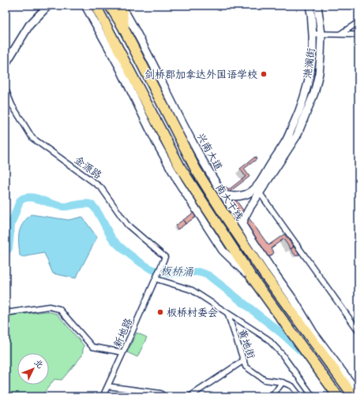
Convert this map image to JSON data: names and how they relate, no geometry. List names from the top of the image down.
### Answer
{
  "streets": {
    "highway": ["南大干线"],
    "main road": ["滟澜街", "兴南大道"],
    "street": ["金源路", "新地路", "黄地街"]
  },
  "crossings": [
    ["兴南大道", "南大干线"],
    ["金源路", "新地路"]
  ],
  "water": ["板桥涌"],
  "places": ["剑桥郡加拿达外国语学校", "板桥村委会"],
  "north": "top right"
}
